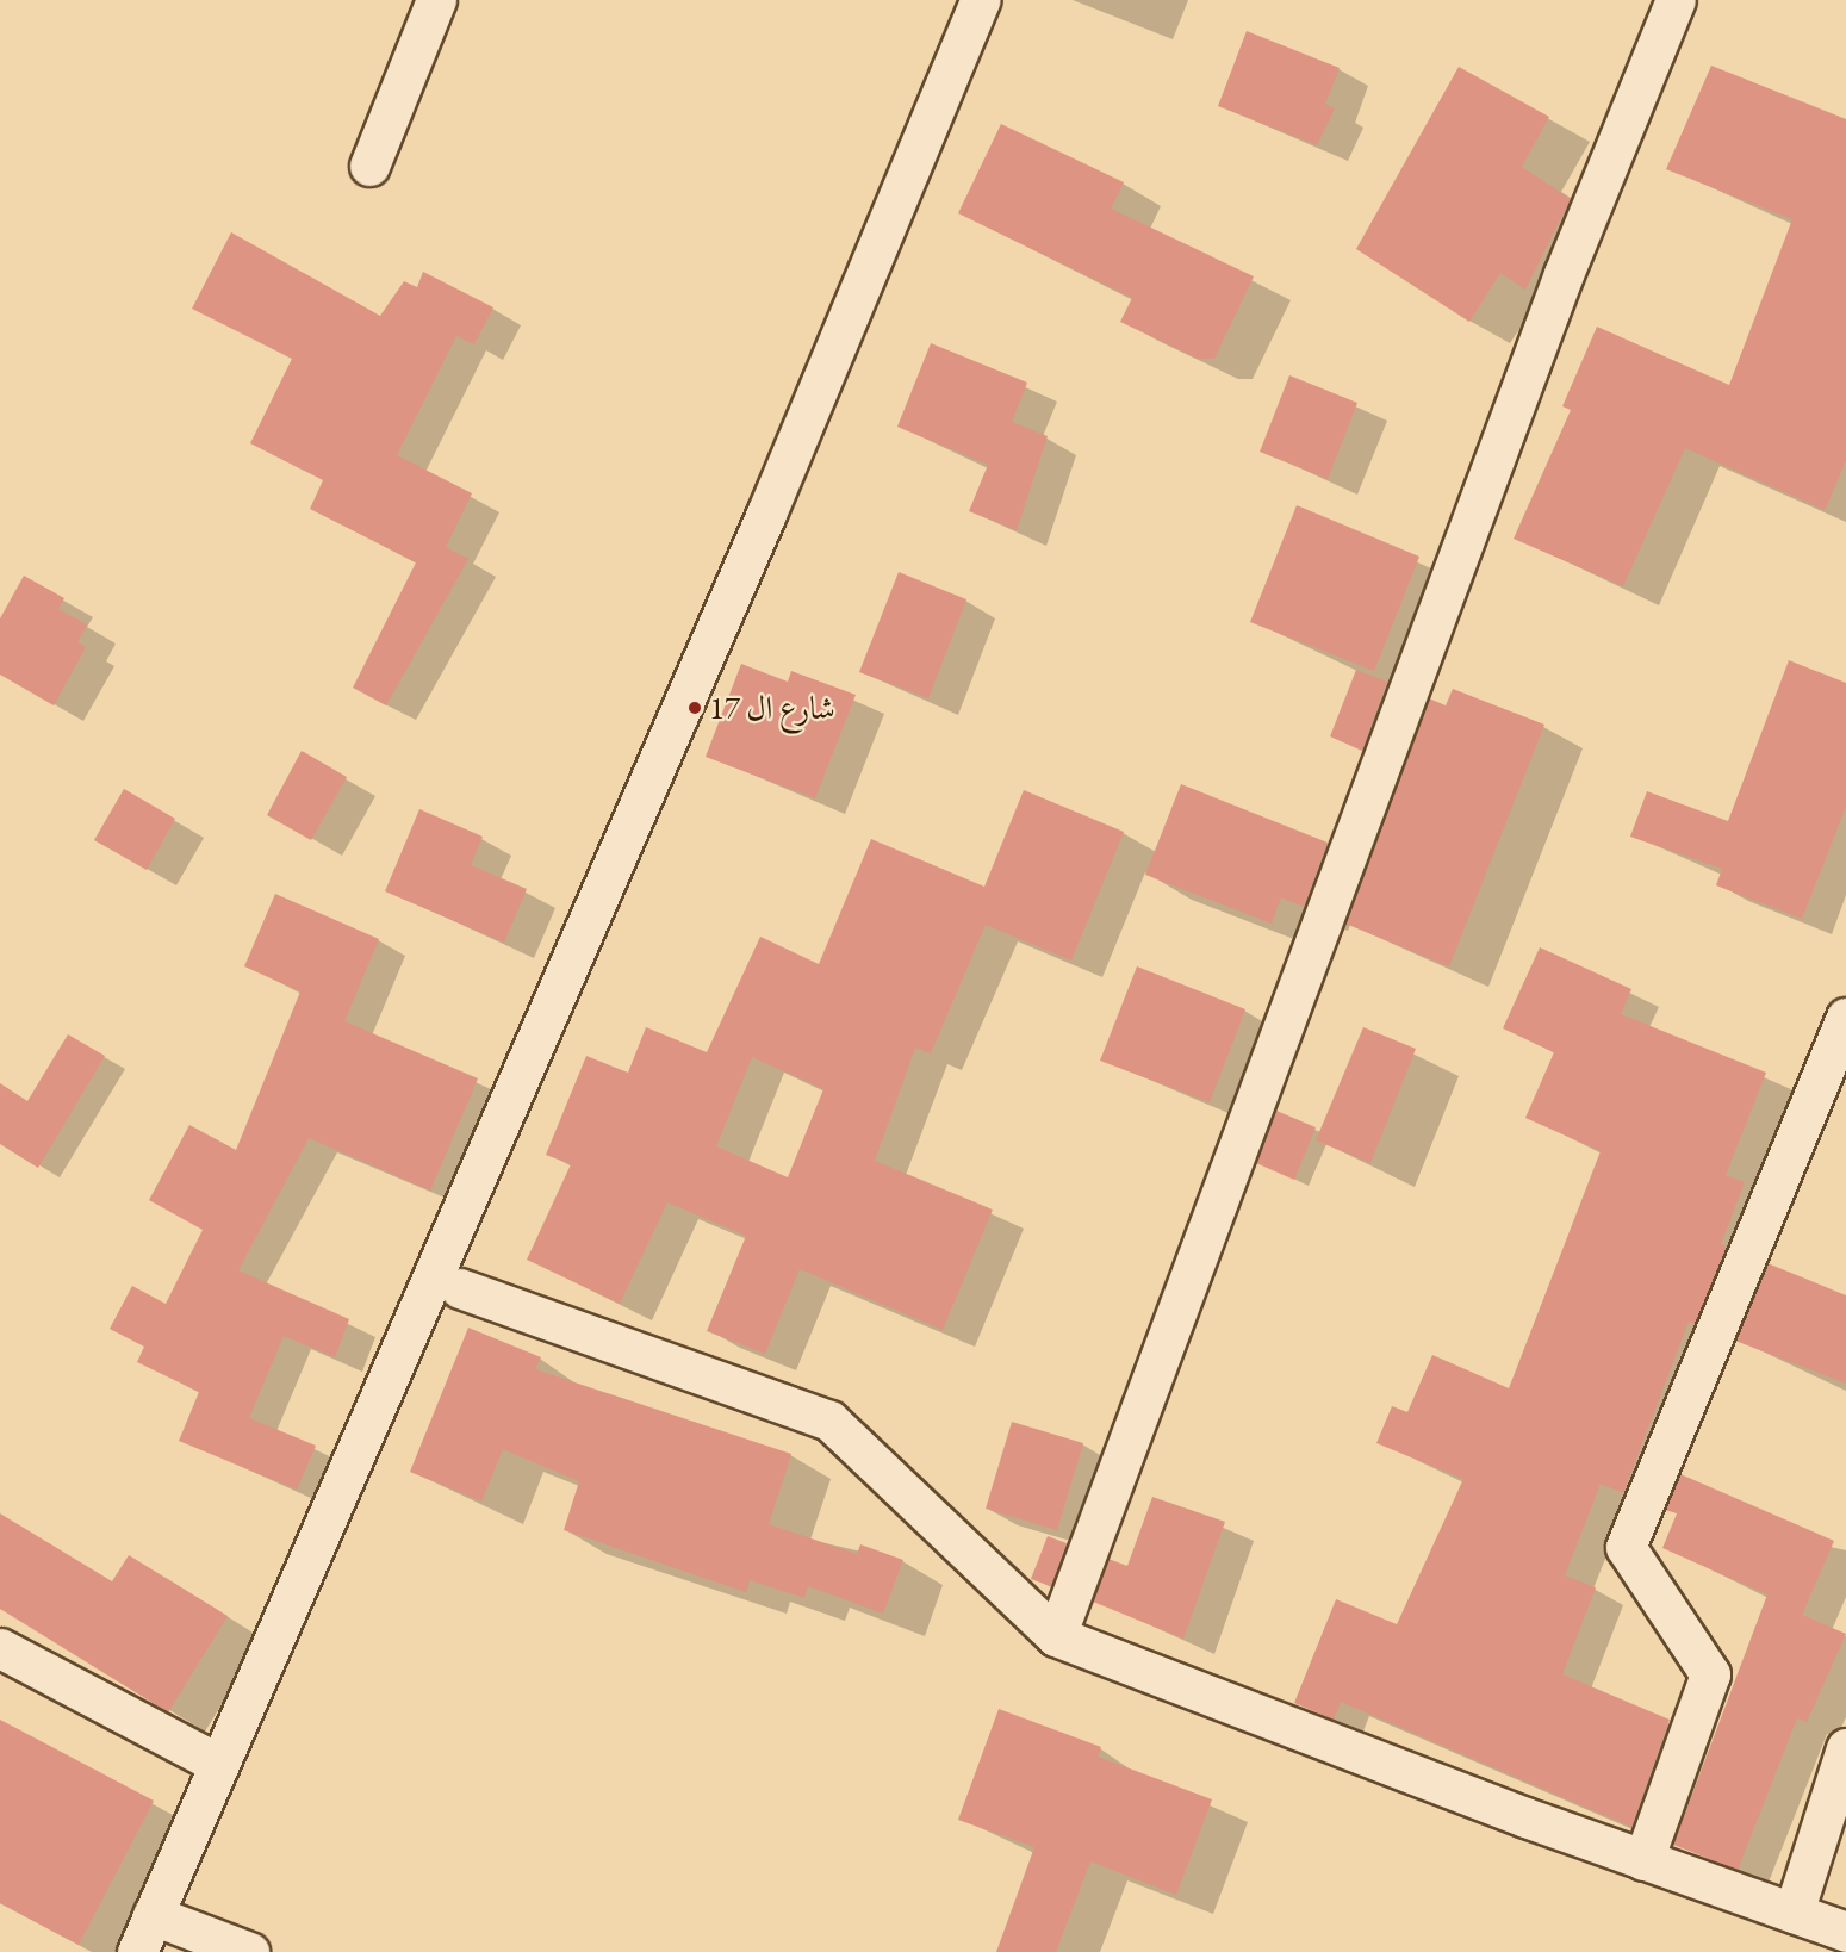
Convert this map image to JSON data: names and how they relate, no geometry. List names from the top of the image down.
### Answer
{
  "places": ["شارع ال 17"]
}
